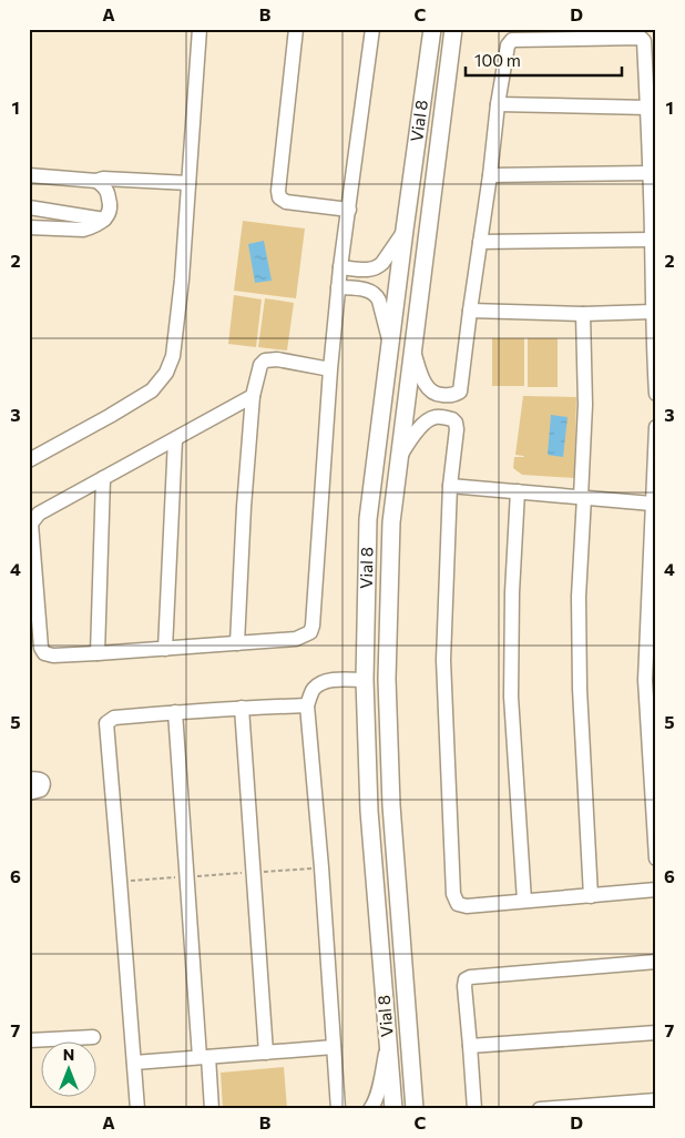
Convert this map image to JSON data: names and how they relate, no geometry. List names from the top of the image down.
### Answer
{
  "streets": {
    "main road": ["Vial 8"]
  },
  "scale_bar": "100 m",
  "north": "top",
  "grid": {
    "columns": [
      "A",
      "B",
      "C",
      "D"
    ],
    "rows": [
      "1",
      "2",
      "3",
      "4",
      "5",
      "6",
      "7"
    ]
  }
}
